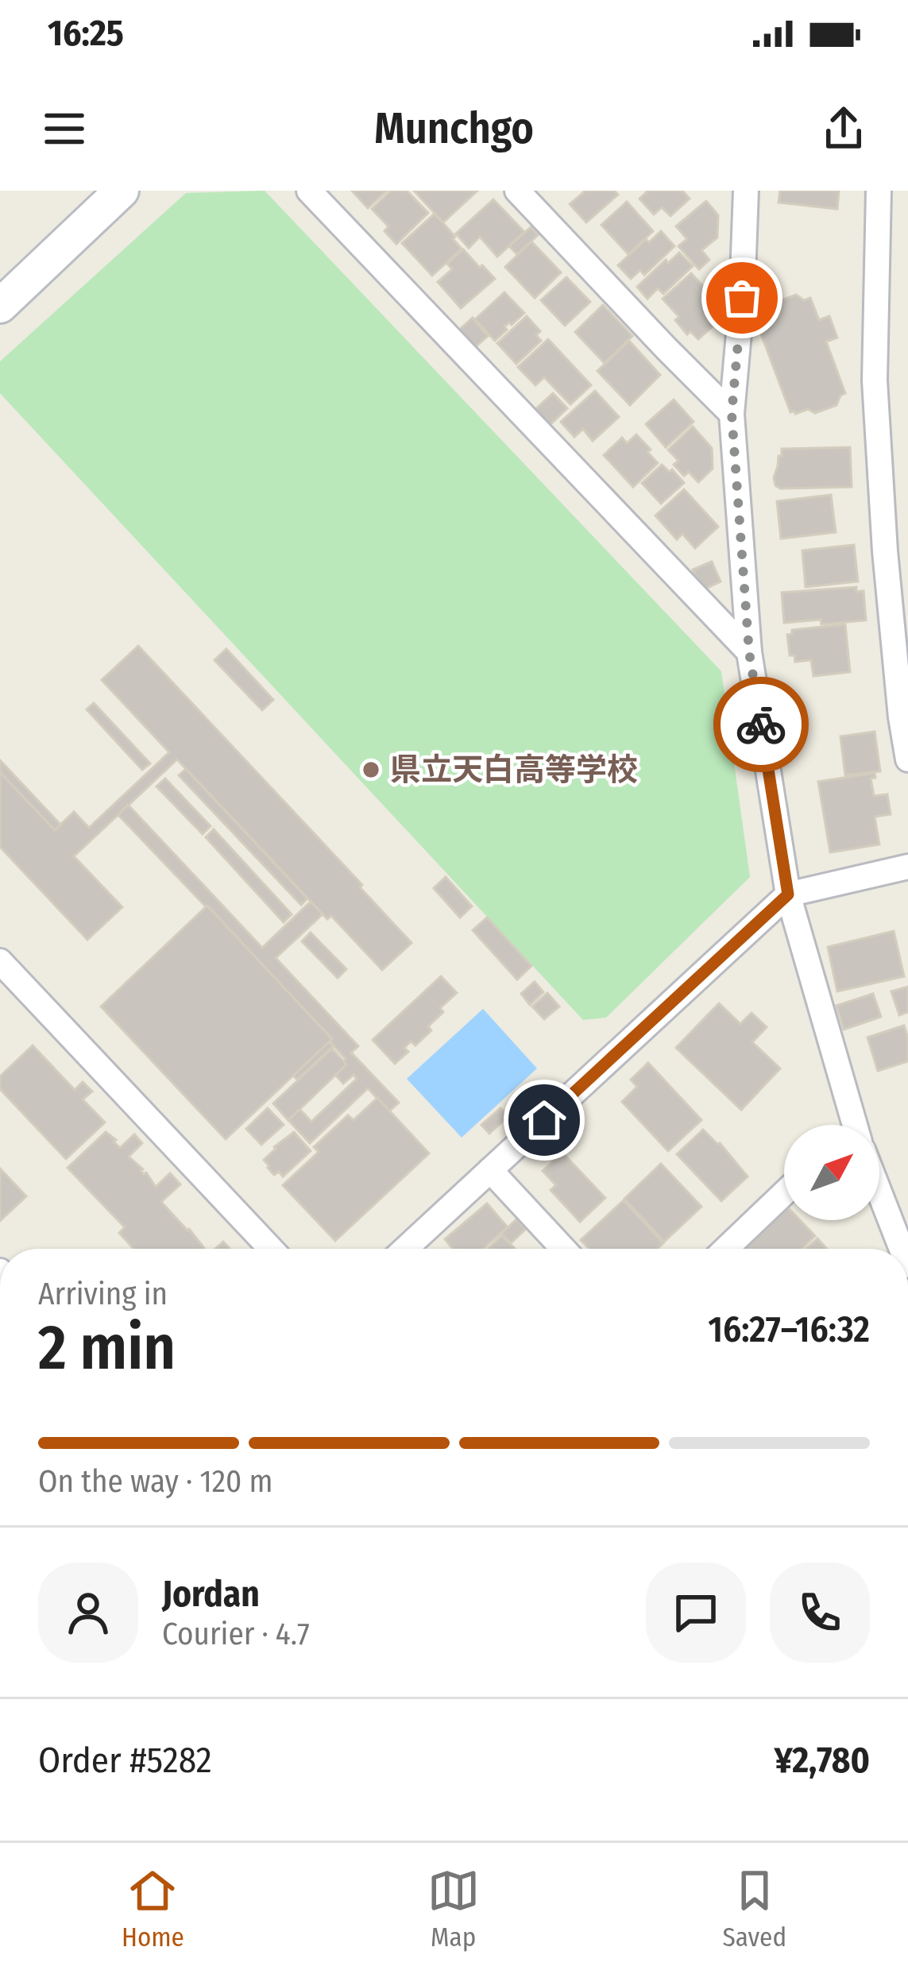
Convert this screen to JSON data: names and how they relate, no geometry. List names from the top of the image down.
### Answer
{
  "places": ["県立天白高等学校"],
  "north": "top right",
  "page": {
    "status": "16:25",
    "header": "Munchgo",
    "heading": ["2 min", "Arriving in", "16:27–16:32"],
    "panel": [
      "Jordan",
      "Courier · 4.7",
      "Order #5282",
      "¥2,780"
    ],
    "bar": "On the way · 120 m",
    "tabs": ["Home", "Map", "Saved"]
  }
}
